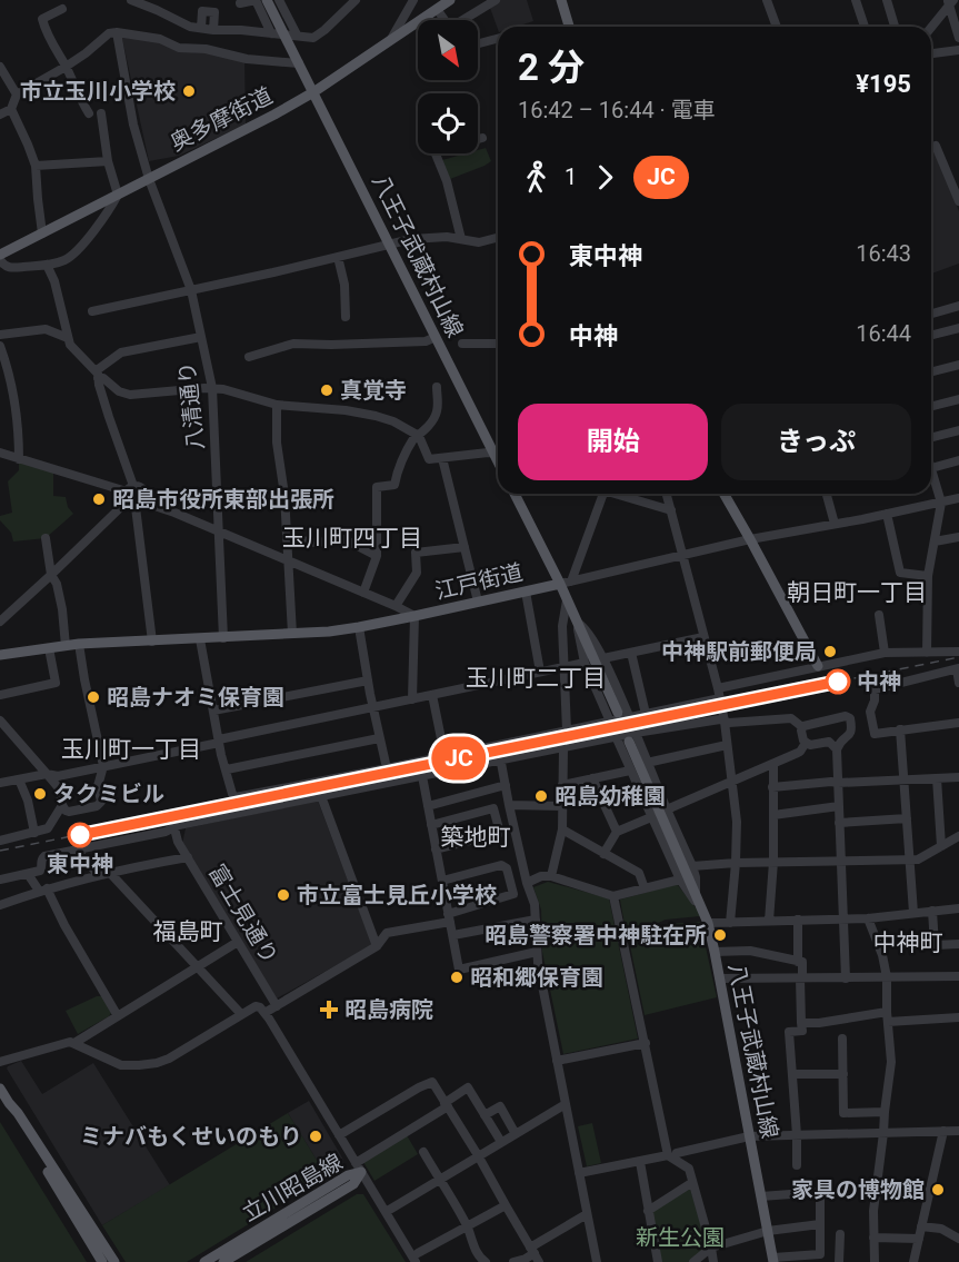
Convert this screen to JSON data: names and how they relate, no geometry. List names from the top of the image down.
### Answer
{
  "streets": {
    "main road": [
      "奥多摩街道",
      "八王子武蔵村山線",
      "江戸街道",
      "立川昭島線"
    ],
    "street": ["八清通り", "富士見通り"]
  },
  "crossings": [
    ["奥多摩街道", "八王子武蔵村山線"],
    ["奥多摩街道", "八清通り"],
    ["八清通り", "江戸街道"]
  ],
  "districts": [
    "玉川町四丁目",
    "朝日町一丁目",
    "玉川町二丁目",
    "玉川町一丁目",
    "築地町",
    "福島町",
    "中神町"
  ],
  "parks": ["新生公園"],
  "places": {
    "other": [
      "市立玉川小学校",
      "真覚寺",
      "昭島市役所東部出張所",
      "中神駅前郵便局",
      "中神",
      "昭島ナオミ保育園",
      "タクミビル",
      "昭島幼稚園",
      "東中神",
      "市立富士見丘小学校",
      "昭島警察署中神駐在所",
      "昭和郷保育園",
      "ミナバもくせいのもり",
      "家具の博物館"
    ],
    "health": ["昭島病院"]
  },
  "north": "bottom right",
  "page": {
    "on_map": "JC",
    "heading": ["2 分", "16:42 – 16:44 · 電車", "¥195"],
    "legs": ["1", "JC"],
    "list": [
      {
        "name": "東中神",
        "value": "16:43"
      },
      {
        "name": "中神",
        "value": "16:44"
      }
    ],
    "buttons": ["開始", "きっぷ"]
  }
}
